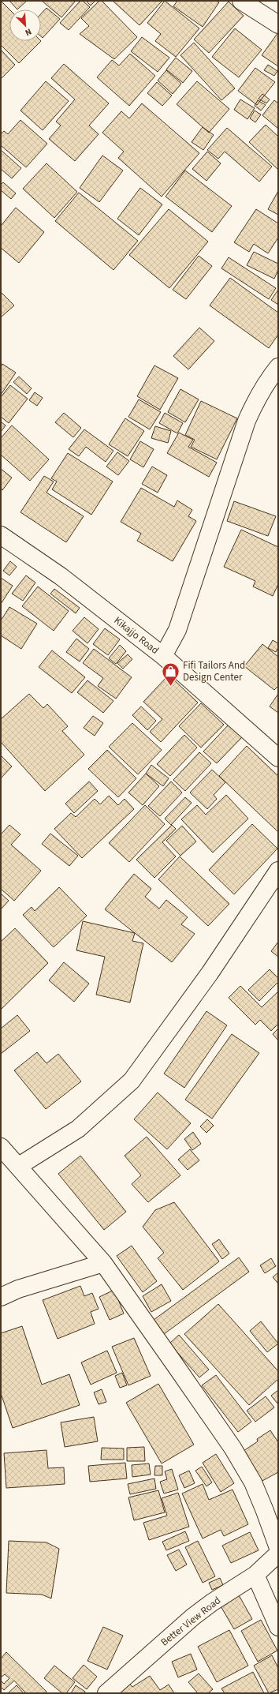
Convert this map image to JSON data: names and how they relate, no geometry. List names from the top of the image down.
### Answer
{
  "streets": {
    "street": ["Kikajjo Road", "Better View Road"]
  },
  "places": {
    "shop": ["Fifi Tailors And Design Center"]
  },
  "north": "bottom right"
}
